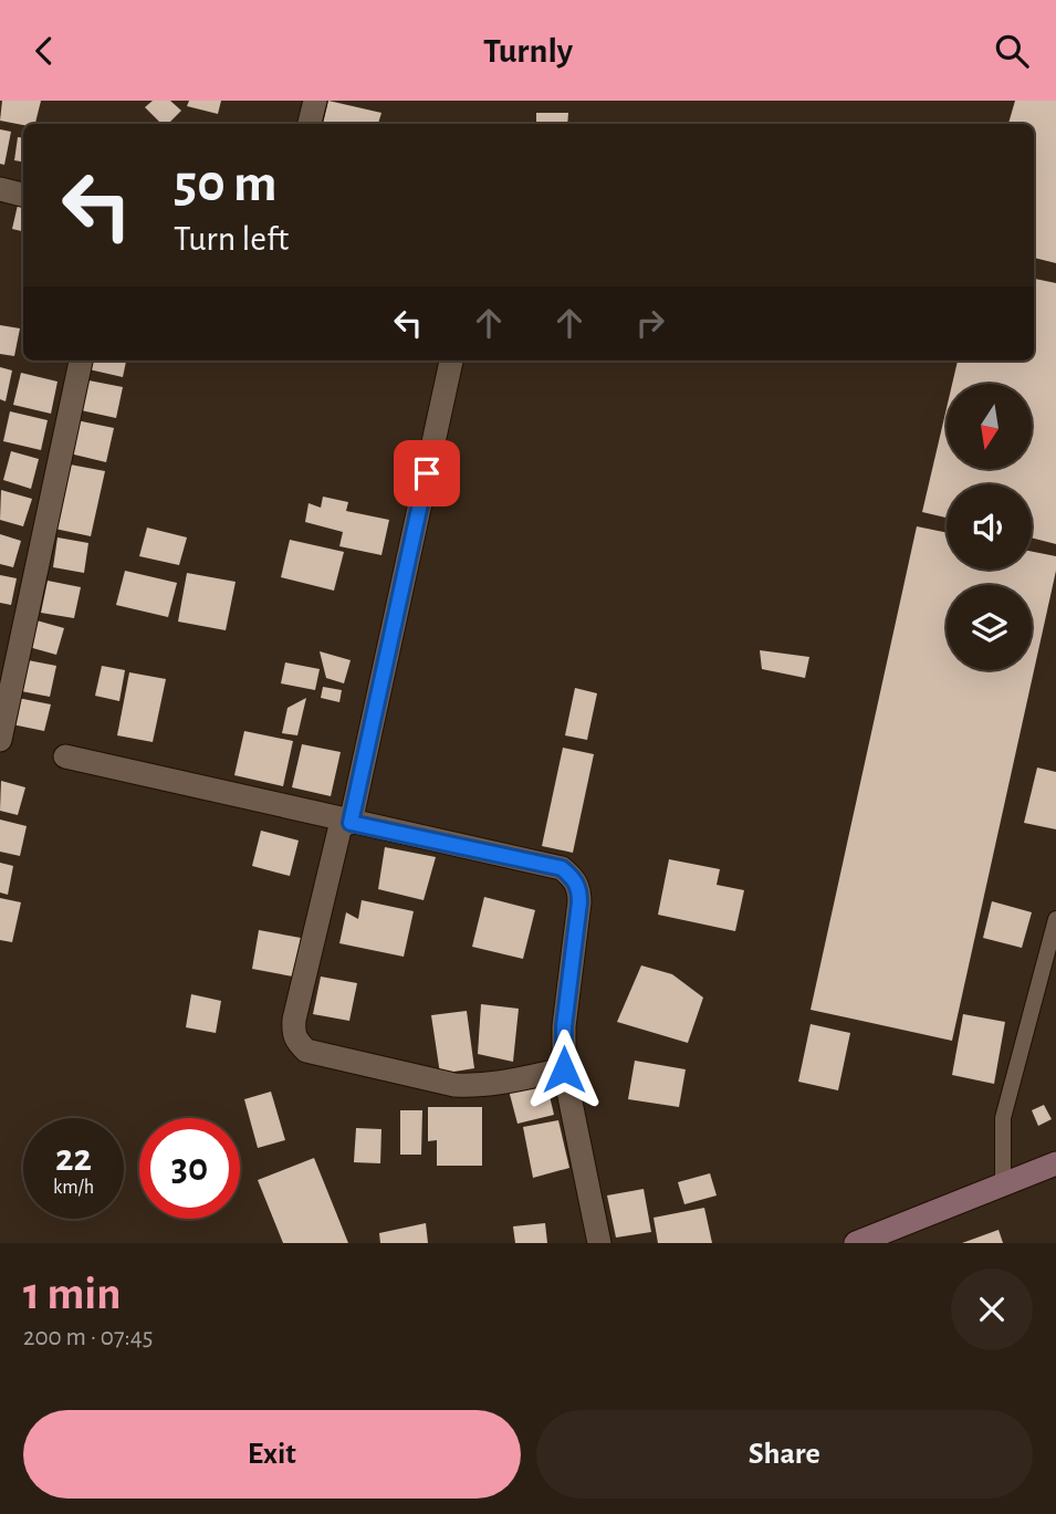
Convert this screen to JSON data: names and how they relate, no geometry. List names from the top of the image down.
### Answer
{
  "north": "bottom",
  "page": {
    "header": "Turnly",
    "turn": ["50 m", "Turn left"],
    "speed": "22 km/h",
    "limit": "30",
    "heading": ["1 min", "200 m · 07:45"],
    "buttons": ["Exit", "Share"]
  }
}
